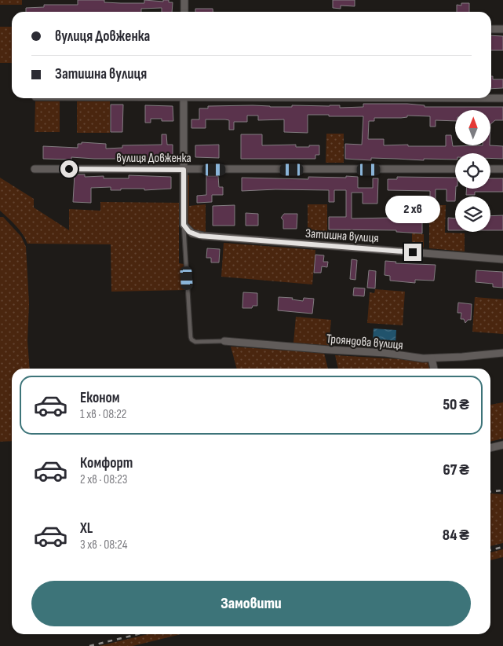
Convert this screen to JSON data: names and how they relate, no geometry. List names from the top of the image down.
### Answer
{
  "streets": {
    "street": ["вулиця Довженка", "Затишна вулиця", "Трояндова вулиця"]
  },
  "north": "top",
  "page": {
    "banner": ["вулиця Довженка", "Затишна вулиця"],
    "bubble": "2 хв",
    "list": [
      {
        "name": "Економ",
        "note": "1 хв · 08:22",
        "value": "50 ₴"
      },
      {
        "name": "Комфорт",
        "note": "2 хв · 08:23",
        "value": "67 ₴"
      },
      {
        "name": "XL",
        "note": "3 хв · 08:24",
        "value": "84 ₴"
      }
    ],
    "buttons": "Замовити"
  }
}
